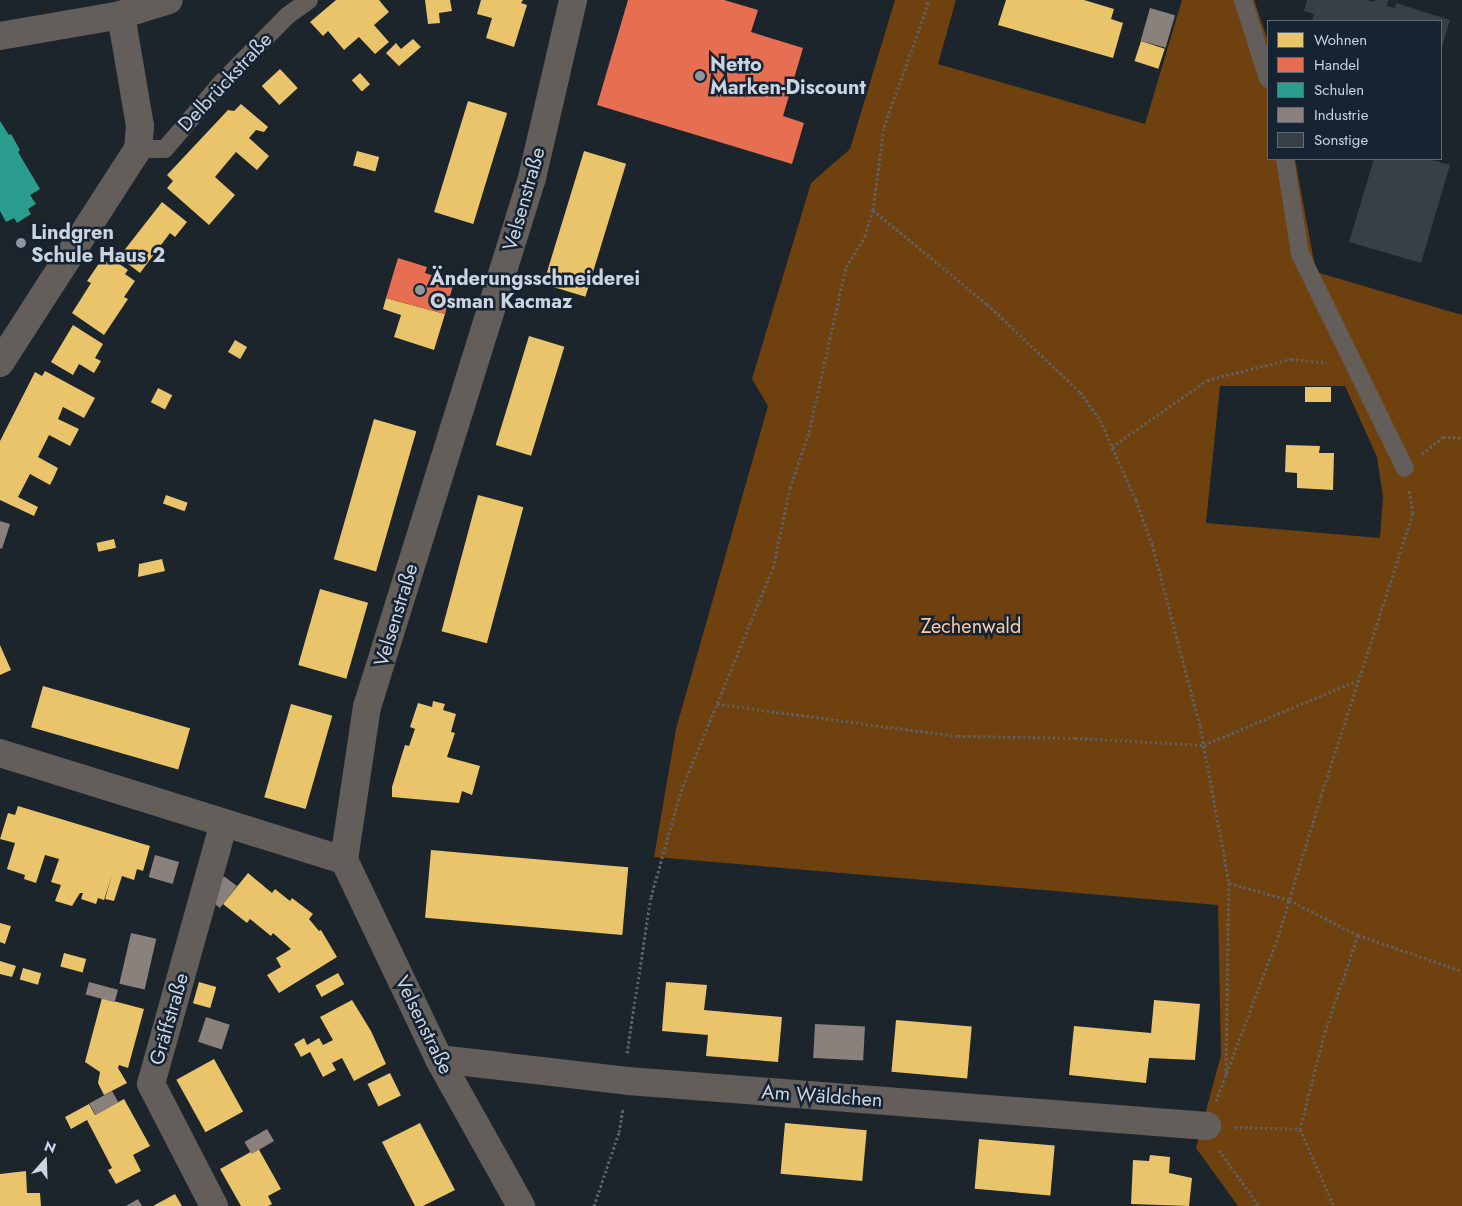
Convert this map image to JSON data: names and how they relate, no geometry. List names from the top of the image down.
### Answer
{
  "streets": {
    "street": ["Velsenstraße", "Gräffstraße", "Am Wäldchen"],
    "lane": ["Delbrückstraße"]
  },
  "crossings": [
    ["Velsenstraße", "Am Wäldchen"]
  ],
  "parks": ["Zechenwald"],
  "places": ["Netto Marken-Discount", "Lindgren Schule Haus 2", "Änderungsschneiderei Osman Kacmaz"],
  "legend": [
    "Wohnen",
    "Handel",
    "Schulen",
    "Industrie",
    "Sonstige"
  ],
  "north": "top"
}
